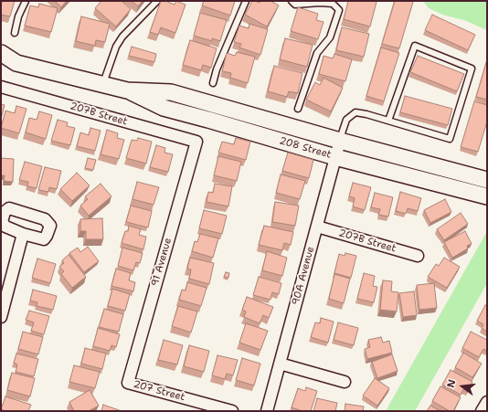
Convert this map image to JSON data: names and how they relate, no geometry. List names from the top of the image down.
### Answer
{
  "streets": {
    "main road": ["208 Street"],
    "street": [
      "207B Street",
      "91 Avenue",
      "90A Avenue",
      "207 Street"
    ]
  },
  "crossings": [
    ["207B Street", "91 Avenue"],
    ["207B Street", "90A Avenue"],
    ["208 Street", "90A Avenue"],
    ["91 Avenue", "207 Street"]
  ],
  "north": "left"
}
